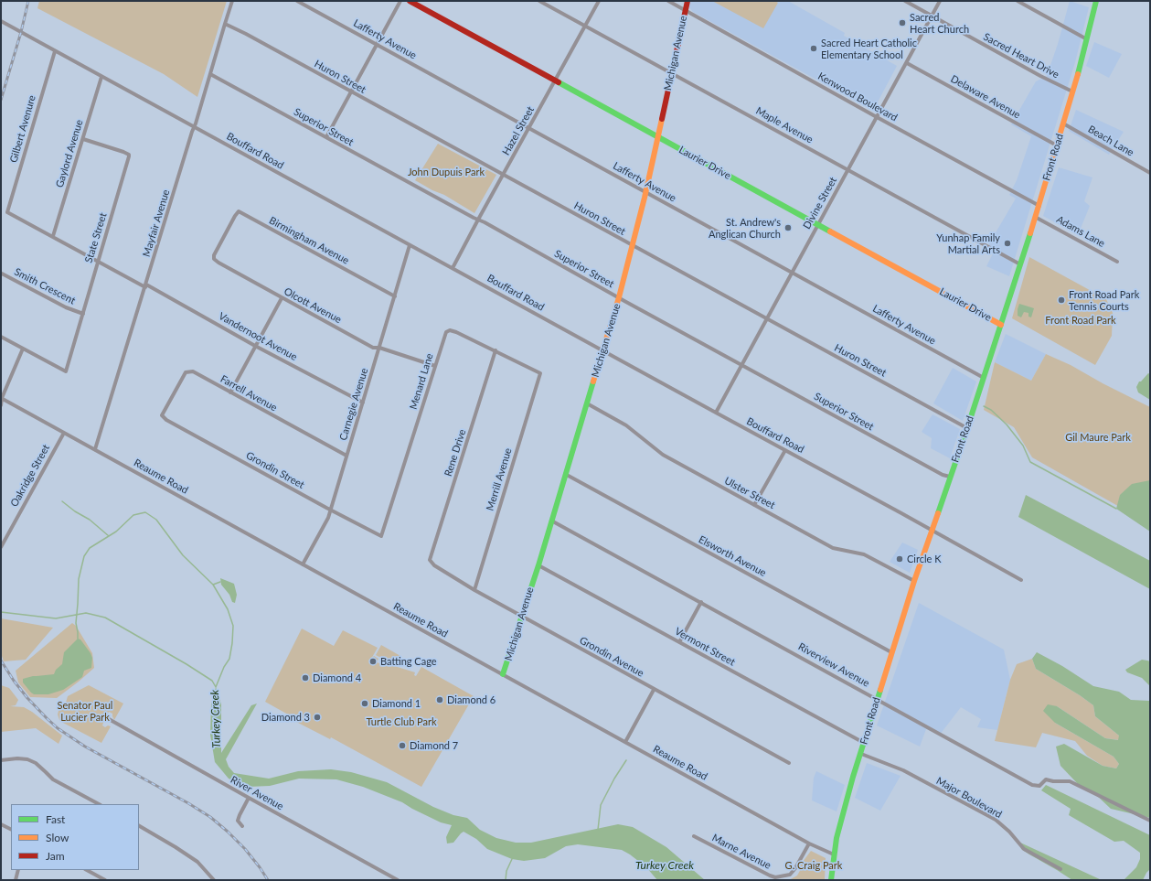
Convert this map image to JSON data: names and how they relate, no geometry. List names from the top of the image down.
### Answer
{
  "streets": {
    "street": [
      "Lafferty Avenue",
      "Michigan Avenue",
      "Sacred Heart Drive",
      "Huron Street",
      "Kenwood Boulevard",
      "Delaware Avenue",
      "Maple Avenue",
      "Superior Street",
      "Gilbert Avenure",
      "Hazel Street",
      "Beach Lane",
      "Bouffard Road",
      "Gaylord Avenue",
      "Front Road",
      "Laurier Drive",
      "Divine Street",
      "Mayfair Avenue",
      "Adams Lane",
      "State Street",
      "Birmingham Avenue",
      "Smith Crescent",
      "Olcott Avenue",
      "Vandernoot Avenue",
      "Menard Lane",
      "Farrell Avenue",
      "Carnegie Avenue",
      "Rene Drive",
      "Grondin Street",
      "Oakridge Street",
      "Reaume Road",
      "Merrill Avenue",
      "Ulster Street",
      "Elsworth Avenue",
      "Vermont Street",
      "Grondin Avenue",
      "Riverview Avenue",
      "River Avenue",
      "Major Boulevard",
      "Marne Avenue"
    ]
  },
  "crossings": [
    ["Lafferty Avenue", "Michigan Avenue"],
    ["Lafferty Avenue", "Hazel Street"],
    ["Lafferty Avenue", "Front Road"],
    ["Lafferty Avenue", "Divine Street"],
    ["Michigan Avenue", "Huron Street"],
    ["Michigan Avenue", "Kenwood Boulevard"],
    ["Michigan Avenue", "Maple Avenue"],
    ["Michigan Avenue", "Superior Street"],
    ["Michigan Avenue", "Bouffard Road"],
    ["Michigan Avenue", "Laurier Drive"],
    ["Michigan Avenue", "Reaume Road"],
    ["Michigan Avenue", "Ulster Street"],
    ["Michigan Avenue", "Elsworth Avenue"],
    ["Michigan Avenue", "Vermont Street"],
    ["Michigan Avenue", "Grondin Avenue"],
    ["Michigan Avenue", "Riverview Avenue"],
    ["Sacred Heart Drive", "Front Road"],
    ["Sacred Heart Drive", "Divine Street"],
    ["Huron Street", "Hazel Street"],
    ["Huron Street", "Front Road"],
    ["Huron Street", "Divine Street"],
    ["Huron Street", "Mayfair Avenue"],
    ["Kenwood Boulevard", "Front Road"],
    ["Kenwood Boulevard", "Divine Street"],
    ["Delaware Avenue", "Front Road"],
    ["Delaware Avenue", "Divine Street"],
    ["Maple Avenue", "Hazel Street"],
    ["Maple Avenue", "Front Road"],
    ["Maple Avenue", "Divine Street"],
    ["Superior Street", "Hazel Street"],
    ["Superior Street", "Front Road"],
    ["Superior Street", "Divine Street"],
    ["Superior Street", "Mayfair Avenue"],
    ["Gilbert Avenure", "Bouffard Road"],
    ["Gilbert Avenure", "Vandernoot Avenue"],
    ["Hazel Street", "Bouffard Road"],
    ["Hazel Street", "Laurier Drive"],
    ["Beach Lane", "Front Road"],
    ["Bouffard Road", "Gaylord Avenue"],
    ["Bouffard Road", "Front Road"],
    ["Bouffard Road", "Divine Street"],
    ["Bouffard Road", "Mayfair Avenue"],
    ["Bouffard Road", "Carnegie Avenue"],
    ["Gaylord Avenue", "State Street"],
    ["Gaylord Avenue", "Vandernoot Avenue"],
    ["Front Road", "Laurier Drive"],
    ["Front Road", "Adams Lane"],
    ["Front Road", "Reaume Road"],
    ["Front Road", "Ulster Street"],
    ["Front Road", "Elsworth Avenue"],
    ["Front Road", "Vermont Street"],
    ["Front Road", "Riverview Avenue"],
    ["Front Road", "Major Boulevard"],
    ["Laurier Drive", "Divine Street"],
    ["Mayfair Avenue", "Vandernoot Avenue"],
    ["Mayfair Avenue", "Reaume Road"],
    ["State Street", "Smith Crescent"],
    ["State Street", "Vandernoot Avenue"],
    ["Birmingham Avenue", "Olcott Avenue"],
    ["Birmingham Avenue", "Carnegie Avenue"],
    ["Olcott Avenue", "Menard Lane"],
    ["Olcott Avenue", "Carnegie Avenue"],
    ["Vandernoot Avenue", "Carnegie Avenue"],
    ["Menard Lane", "Rene Drive"],
    ["Menard Lane", "Grondin Street"],
    ["Menard Lane", "Merrill Avenue"],
    ["Farrell Avenue", "Carnegie Avenue"],
    ["Farrell Avenue", "Grondin Street"],
    ["Carnegie Avenue", "Grondin Street"],
    ["Carnegie Avenue", "Reaume Road"],
    ["Rene Drive", "Grondin Avenue"],
    ["Oakridge Street", "Reaume Road"],
    ["Reaume Road", "Marne Avenue"],
    ["Merrill Avenue", "Grondin Avenue"]
  ],
  "water": ["Turkey Creek"],
  "parks": [
    "John Dupuis Park",
    "Front Road Park",
    "Gil Maure Park",
    "Senator Paul Lucier Park",
    "Turtle Club Park",
    "G. Craig Park"
  ],
  "places": [
    "Sacred Heart Church",
    "Sacred Heart Catholic Elementary School",
    "St. Andrew's Anglican Church",
    "Yunhap Family Martial Arts",
    "Front Road Park Tennis Courts",
    "Circle K",
    "Batting Cage",
    "Diamond 4",
    "Diamond 6",
    "Diamond 1",
    "Diamond 3",
    "Diamond 7"
  ],
  "legend": ["Fast", "Slow", "Jam"]
}
